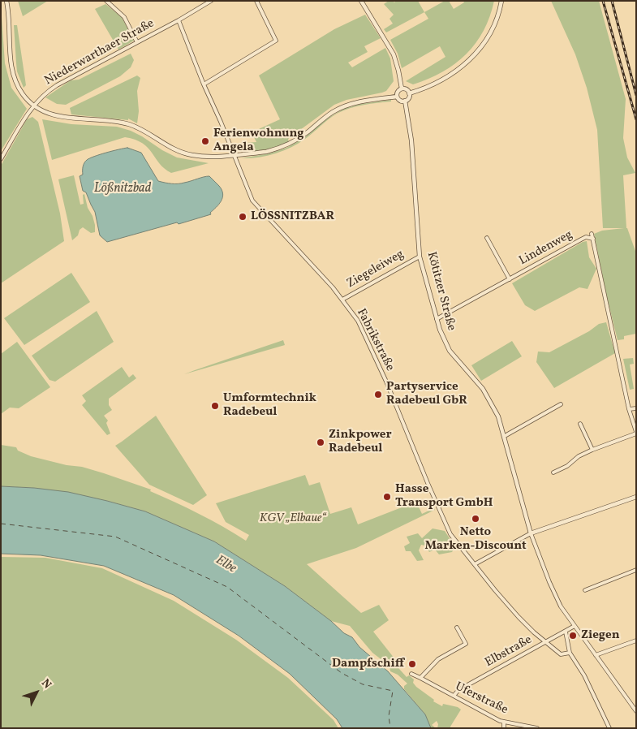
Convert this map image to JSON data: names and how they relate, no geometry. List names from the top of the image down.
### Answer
{
  "streets": {
    "street": [
      "Niederwarthaer Straße",
      "Lindenweg",
      "Ziegeleiweg",
      "Kötitzer Straße",
      "Fabrikstraße",
      "Elbstraße",
      "Uferstraße"
    ]
  },
  "crossings": [
    ["Niederwarthaer Straße", "Fabrikstraße"],
    ["Lindenweg", "Kötitzer Straße"],
    ["Ziegeleiweg", "Kötitzer Straße"],
    ["Ziegeleiweg", "Fabrikstraße"],
    ["Kötitzer Straße", "Elbstraße"],
    ["Fabrikstraße", "Elbstraße"],
    ["Elbstraße", "Uferstraße"]
  ],
  "water": ["Lößnitzbad", "Elbe"],
  "parks": ["KGV „Elbaue“"],
  "places": [
    "Ferienwohnung Angela",
    "LÖSSNITZBAR",
    "Partyservice Radebeul GbR",
    "Umformtechnik Radebeul",
    "Zinkpower Radebeul",
    "Hasse Transport GmbH",
    "Netto Marken-Discount",
    "Ziegen",
    "Dampfschiff"
  ],
  "north": "top right"
}
